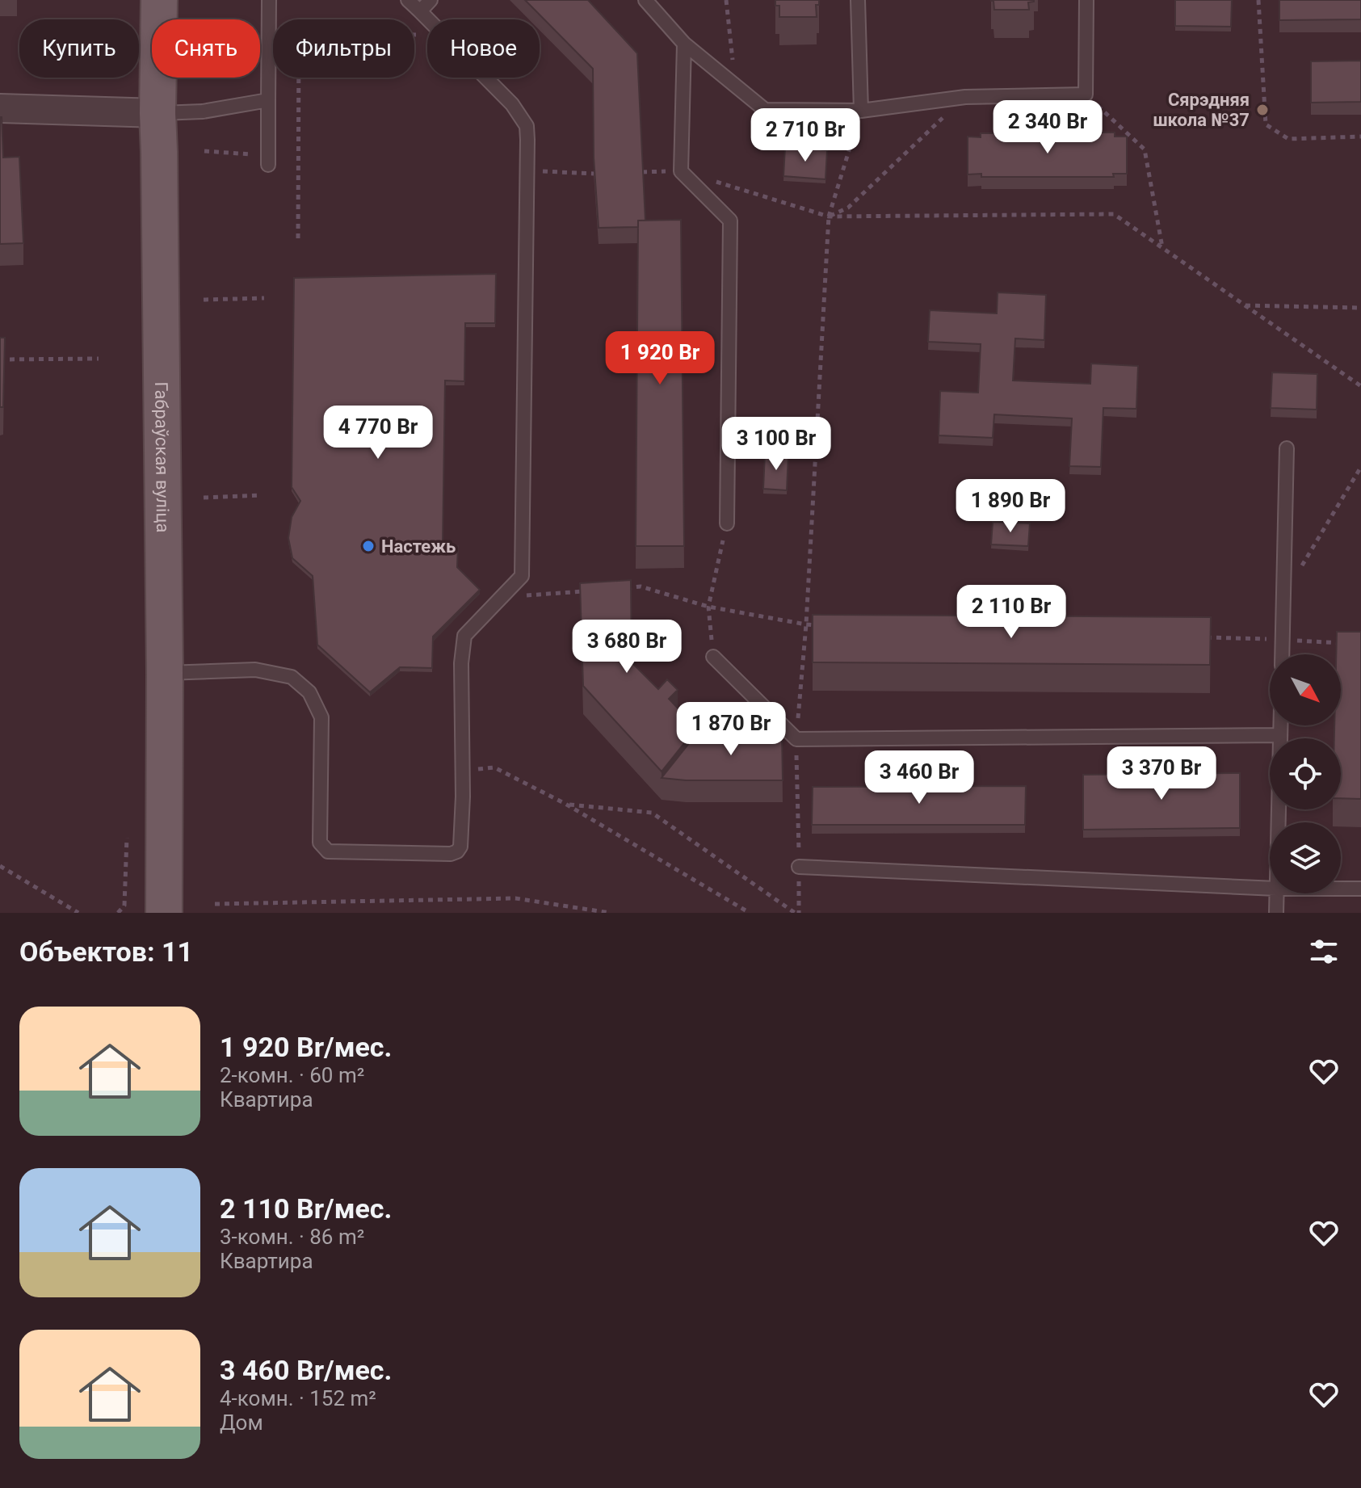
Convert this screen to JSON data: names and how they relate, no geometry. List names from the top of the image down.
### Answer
{
  "streets": {
    "main road": ["Габраўская вуліца"]
  },
  "places": ["Сярэдняя школа №37", "Настежь"],
  "north": "bottom right",
  "page": {
    "chip": [
      "Купить",
      "Снять",
      "Фильтры",
      "Новое"
    ],
    "price": [
      "2 340 Br",
      "2 710 Br",
      "1 920 Br",
      "4 770 Br",
      "3 100 Br",
      "1 890 Br",
      "2 110 Br",
      "3 680 Br",
      "1 870 Br",
      "3 370 Br",
      "3 460 Br"
    ],
    "heading": "Объектов: 11",
    "list": [
      {
        "name": "1 920 Br/мес.",
        "note": "2-комн. · 60 m² · Квартира"
      },
      {
        "name": "2 110 Br/мес.",
        "note": "3-комн. · 86 m² · Квартира"
      },
      {
        "name": "3 460 Br/мес.",
        "note": "4-комн. · 152 m² · Дом"
      }
    ]
  }
}
